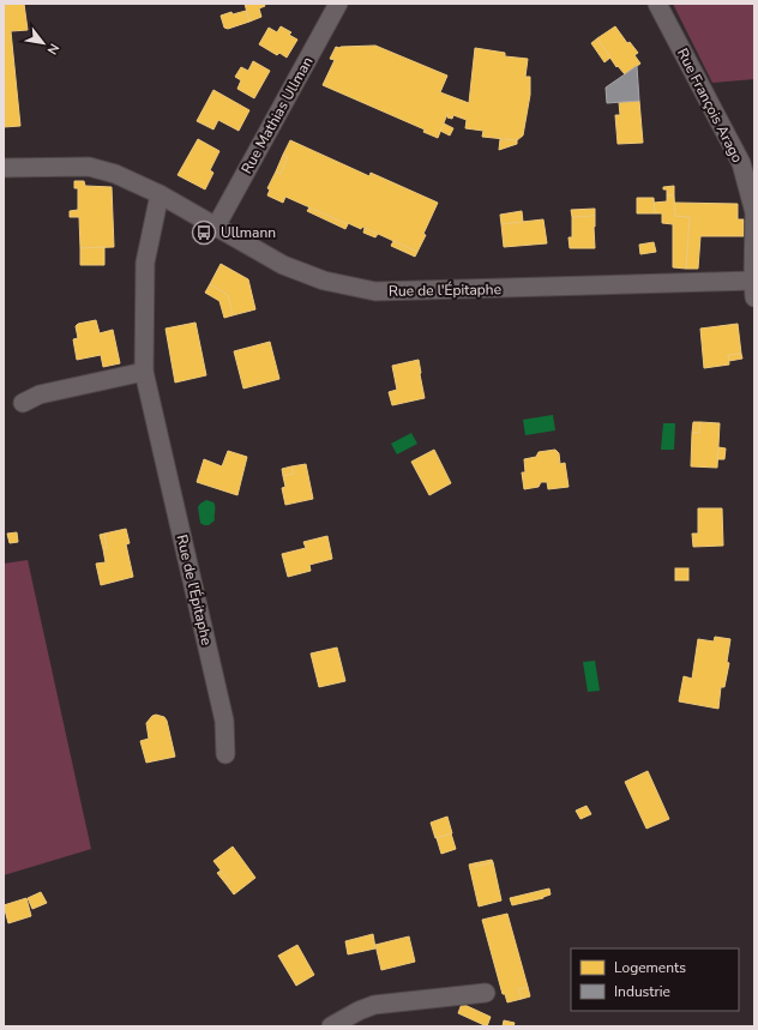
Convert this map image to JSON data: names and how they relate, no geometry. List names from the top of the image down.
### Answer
{
  "streets": {
    "street": ["Rue François Arago", "Rue Mathias Ullman", "Rue de l'Épitaphe"]
  },
  "crossings": [
    ["Rue François Arago", "Rue de l'Épitaphe"],
    ["Rue Mathias Ullman", "Rue de l'Épitaphe"]
  ],
  "places": {
    "bus stop": ["Ullmann"]
  },
  "legend": ["Logements", "Industrie"],
  "north": "bottom right"
}
